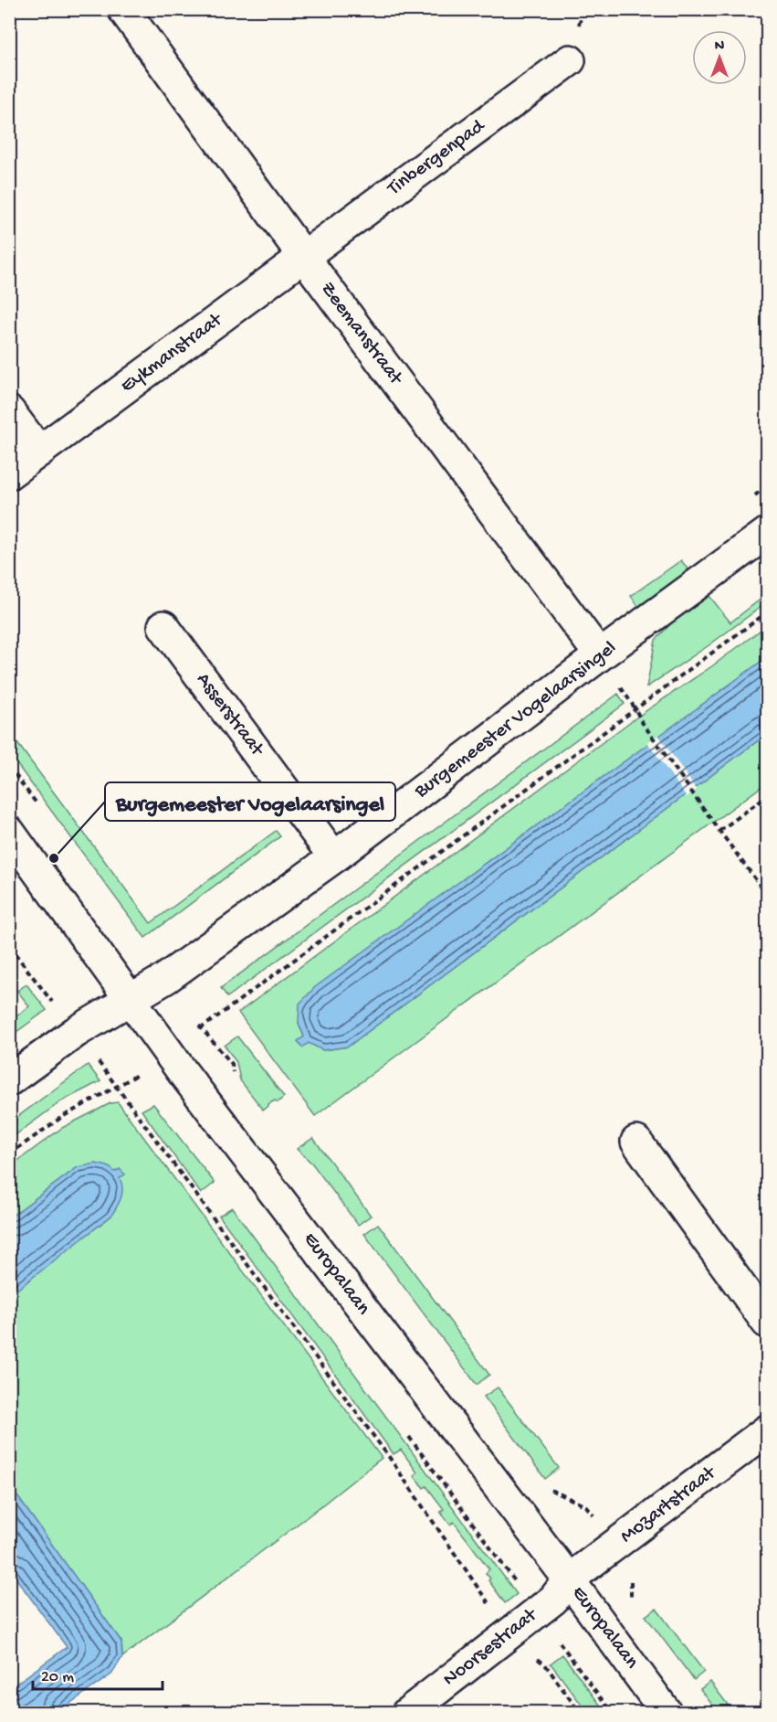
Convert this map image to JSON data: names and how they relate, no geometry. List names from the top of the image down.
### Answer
{
  "streets": {
    "street": [
      "Tinbergenpad",
      "Zeemanstraat",
      "Eykmanstraat",
      "Asserstraat",
      "Burgemeester Vogelaarsingel",
      "Europalaan",
      "Mozartstraat",
      "Noorsestraat"
    ]
  },
  "crossings": [
    ["Tinbergenpad", "Zeemanstraat"],
    ["Tinbergenpad", "Eykmanstraat"],
    ["Zeemanstraat", "Eykmanstraat"],
    ["Zeemanstraat", "Burgemeester Vogelaarsingel"],
    ["Asserstraat", "Burgemeester Vogelaarsingel"],
    ["Burgemeester Vogelaarsingel", "Europalaan"],
    ["Europalaan", "Mozartstraat"],
    ["Europalaan", "Noorsestraat"],
    ["Mozartstraat", "Noorsestraat"]
  ],
  "places": ["Burgemeester Vogelaarsingel"],
  "scale_bar": "20 m",
  "north": "top"
}
